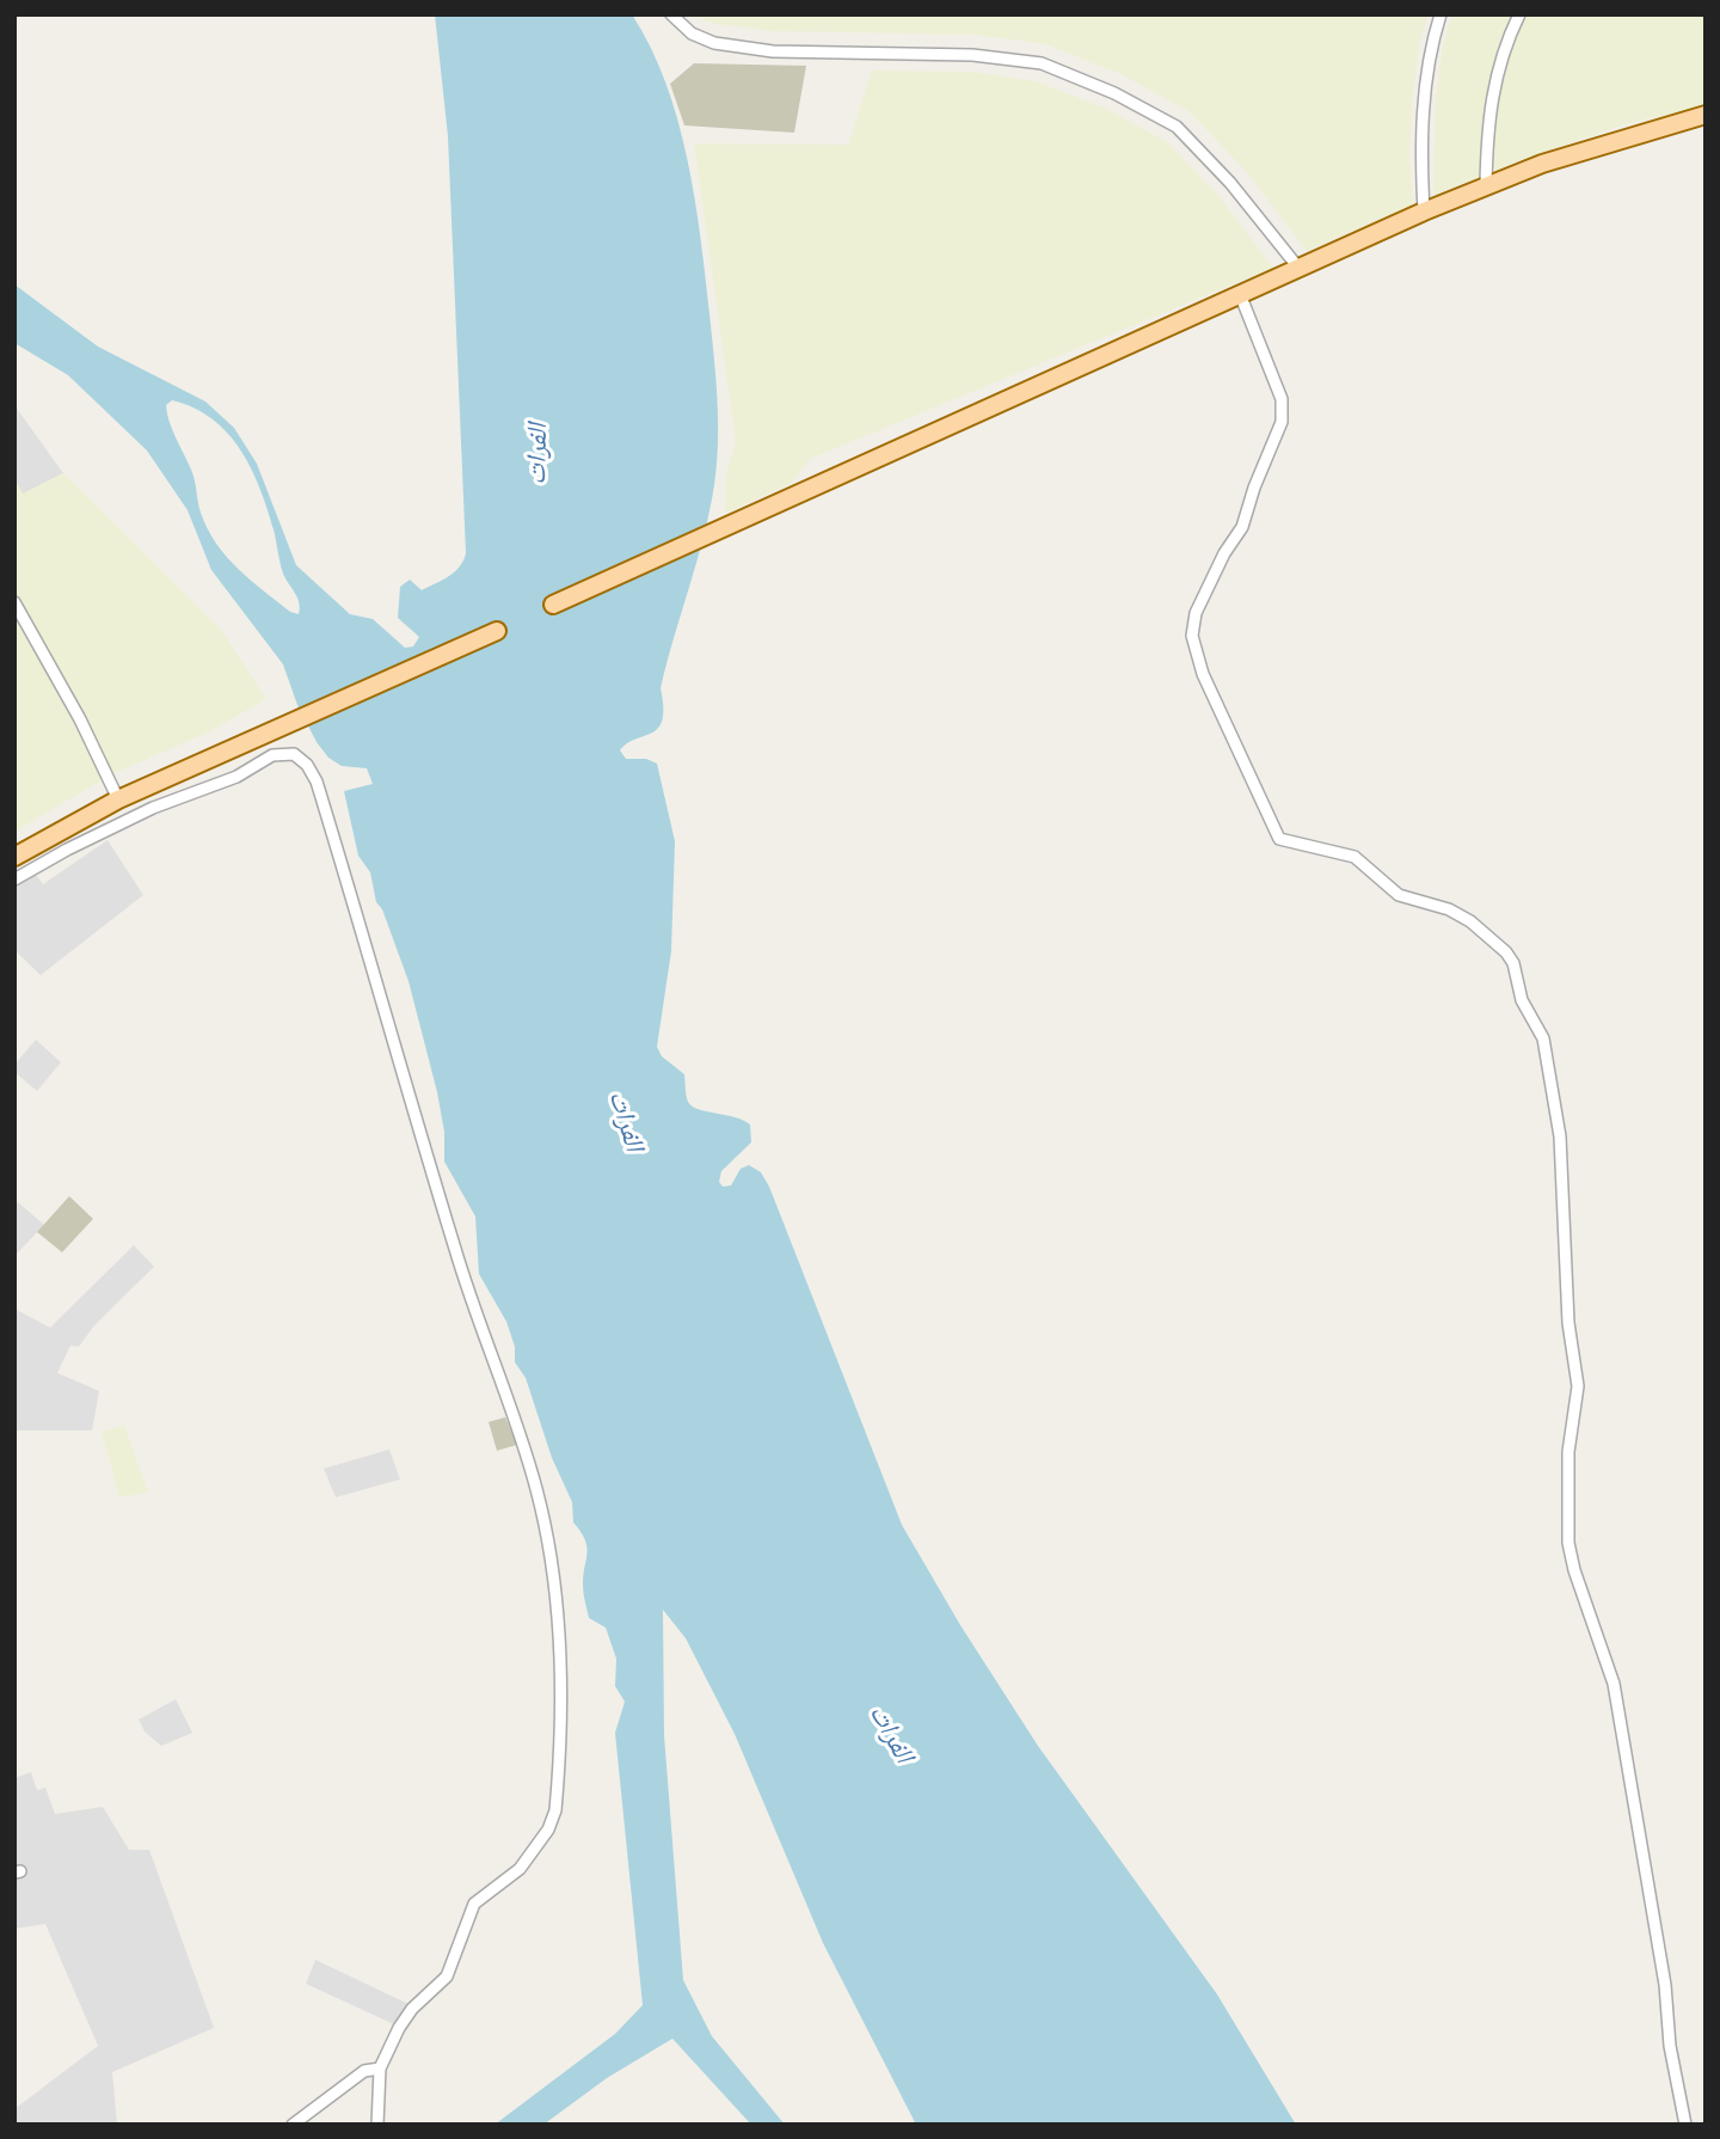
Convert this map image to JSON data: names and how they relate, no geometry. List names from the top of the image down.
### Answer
{
  "water": ["الفرات"]
}
